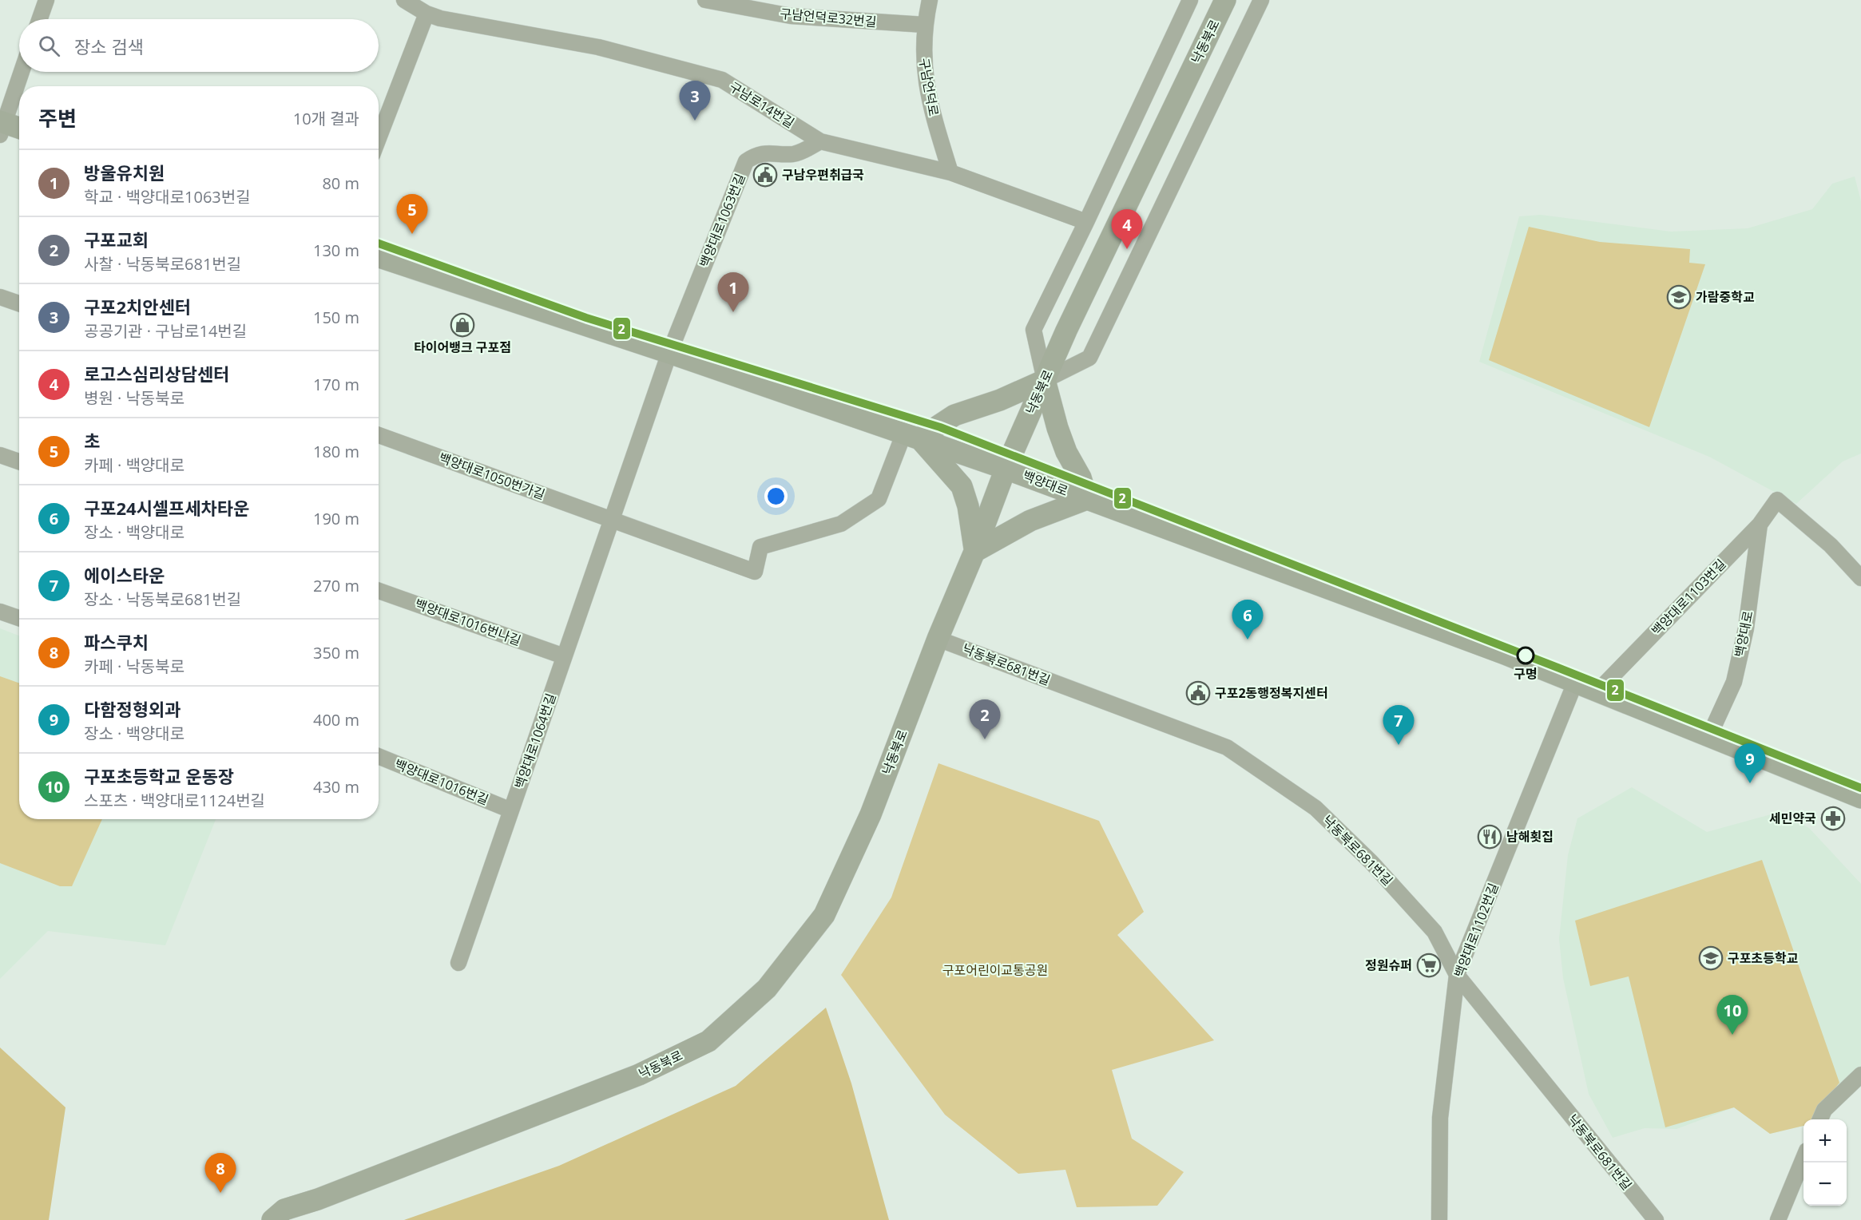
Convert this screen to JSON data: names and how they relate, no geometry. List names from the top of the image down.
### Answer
{
  "streets": {
    "main road": ["낙동북로", "백양대로"],
    "street": [
      "구남언덕로32번길",
      "구남언덕로",
      "구남로14번길",
      "백양대로1063번길",
      "백양대로1050번가길",
      "백양대로1103번길",
      "백양대로1016번나길",
      "낙동북로681번길",
      "백양대로1064번길",
      "백양대로1016번길",
      "백양대로1102번길"
    ]
  },
  "crossings": [
    ["구남언덕로32번길", "구남언덕로"],
    ["낙동북로", "백양대로"],
    ["낙동북로", "낙동북로681번길"],
    ["구남언덕로", "구남로14번길"],
    ["구남로14번길", "백양대로1063번길"],
    ["백양대로1063번길", "백양대로"],
    ["백양대로1063번길", "백양대로1064번길"],
    ["백양대로1050번가길", "백양대로1064번길"],
    ["백양대로", "백양대로1103번길"],
    ["백양대로", "백양대로1064번길"],
    ["백양대로", "백양대로1102번길"],
    ["백양대로1016번나길", "백양대로1064번길"],
    ["낙동북로681번길", "백양대로1102번길"],
    ["백양대로1064번길", "백양대로1016번길"]
  ],
  "parks": ["구포어린이교통공원"],
  "places": {
    "public building": ["구남우편취급국", "구포2동행정복지센터"],
    "school or university": ["가람중학교", "구포초등학교"],
    "shop": ["타이어뱅크 구포점"],
    "other": ["구명"],
    "pharmacy": ["세민약국"],
    "restaurant": ["남해횟집"],
    "supermarket": ["정원슈퍼"]
  },
  "lines": ["transit line 2"],
  "page": {
    "search": "장소 검색",
    "pins": [
      "3",
      "5",
      "4",
      "1",
      "6",
      "2",
      "7",
      "9",
      "10",
      "8"
    ],
    "heading": ["주변", "10개 결과"],
    "list": [
      {
        "mark": "1",
        "name": "방울유치원",
        "note": "학교 · 백양대로1063번길",
        "value": "80 m"
      },
      {
        "mark": "2",
        "name": "구포교회",
        "note": "사찰 · 낙동북로681번길",
        "value": "130 m"
      },
      {
        "mark": "3",
        "name": "구포2치안센터",
        "note": "공공기관 · 구남로14번길",
        "value": "150 m"
      },
      {
        "mark": "4",
        "name": "로고스심리상담센터",
        "note": "병원 · 낙동북로",
        "value": "170 m"
      },
      {
        "mark": "5",
        "name": "초",
        "note": "카페 · 백양대로",
        "value": "180 m"
      },
      {
        "mark": "6",
        "name": "구포24시셀프세차타운",
        "note": "장소 · 백양대로",
        "value": "190 m"
      },
      {
        "mark": "7",
        "name": "에이스타운",
        "note": "장소 · 낙동북로681번길",
        "value": "270 m"
      },
      {
        "mark": "8",
        "name": "파스쿠치",
        "note": "카페 · 낙동북로",
        "value": "350 m"
      },
      {
        "mark": "9",
        "name": "다함정형외과",
        "note": "장소 · 백양대로",
        "value": "400 m"
      },
      {
        "mark": "10",
        "name": "구포초등학교 운동장",
        "note": "스포츠 · 백양대로1124번길",
        "value": "430 m"
      }
    ],
    "map_buttons": ["+", "−"]
  }
}
